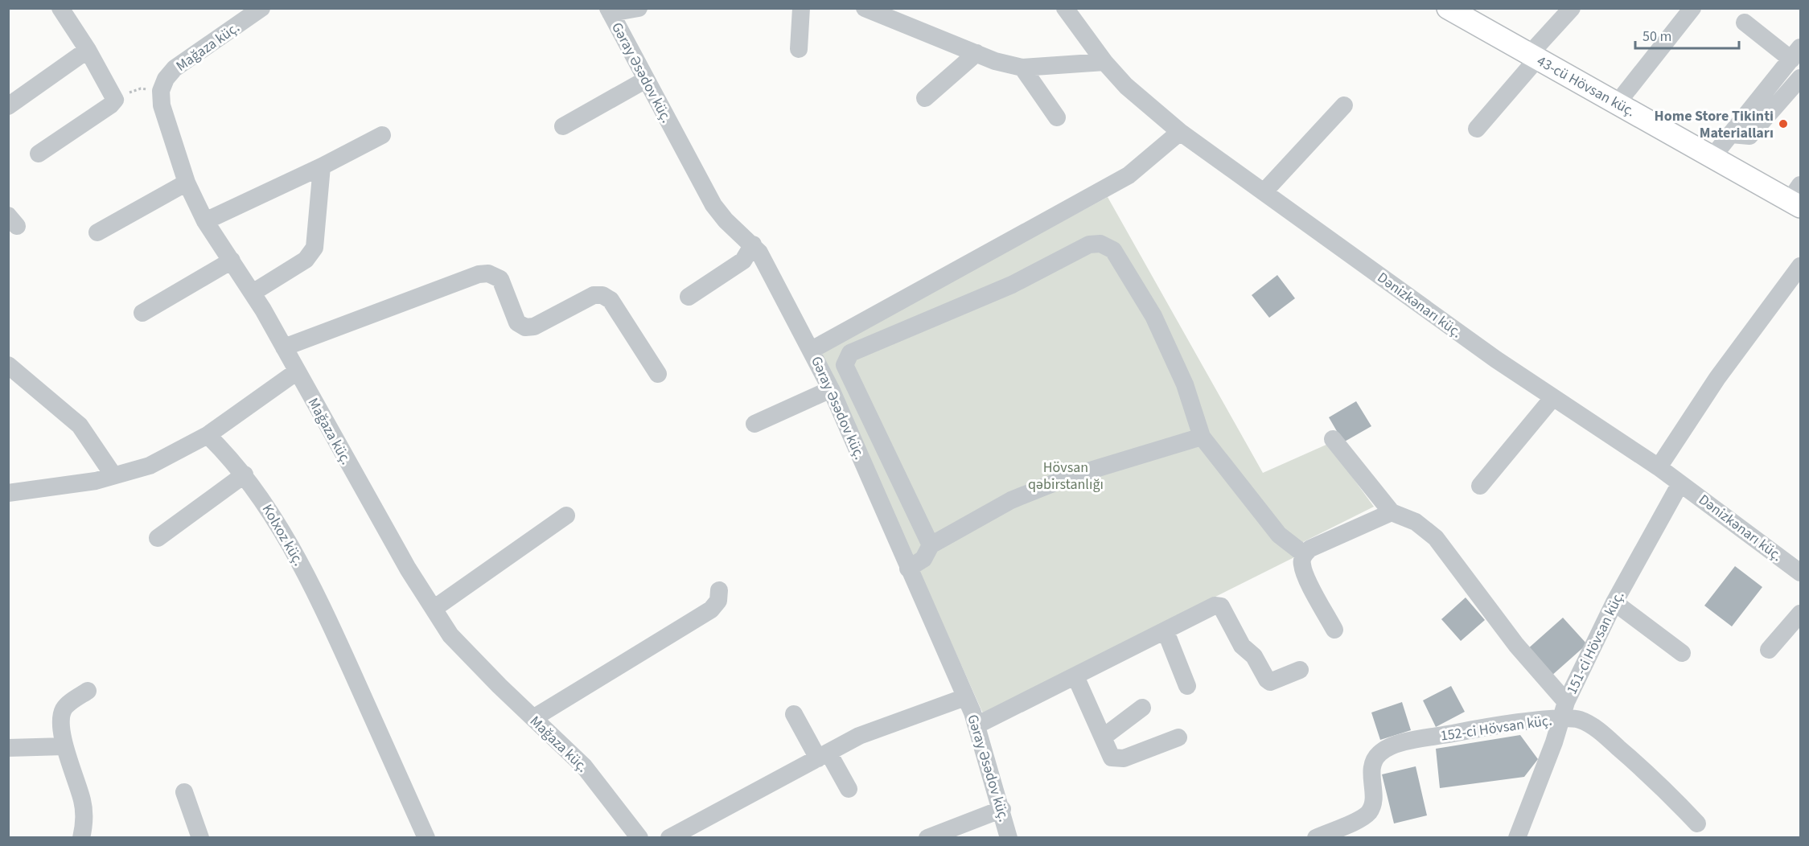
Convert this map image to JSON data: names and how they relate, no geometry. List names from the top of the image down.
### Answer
{
  "streets": {
    "main road": ["43-cü Hövsan küç."],
    "street": [
      "Mağaza küç.",
      "Gəray Əsədov küç.",
      "Dənizkənarı küç.",
      "Kolxoz küç.",
      "151-ci Hövsan küç.",
      "152-ci Hövsan küç."
    ]
  },
  "crossings": [
    ["Dənizkənarı küç.", "151-ci Hövsan küç."],
    ["151-ci Hövsan küç.", "152-ci Hövsan küç."]
  ],
  "parks": ["Hövsan qəbirstanlığı"],
  "places": ["Home Store Tikinti Materialları"],
  "scale_bar": "50 m"
}
